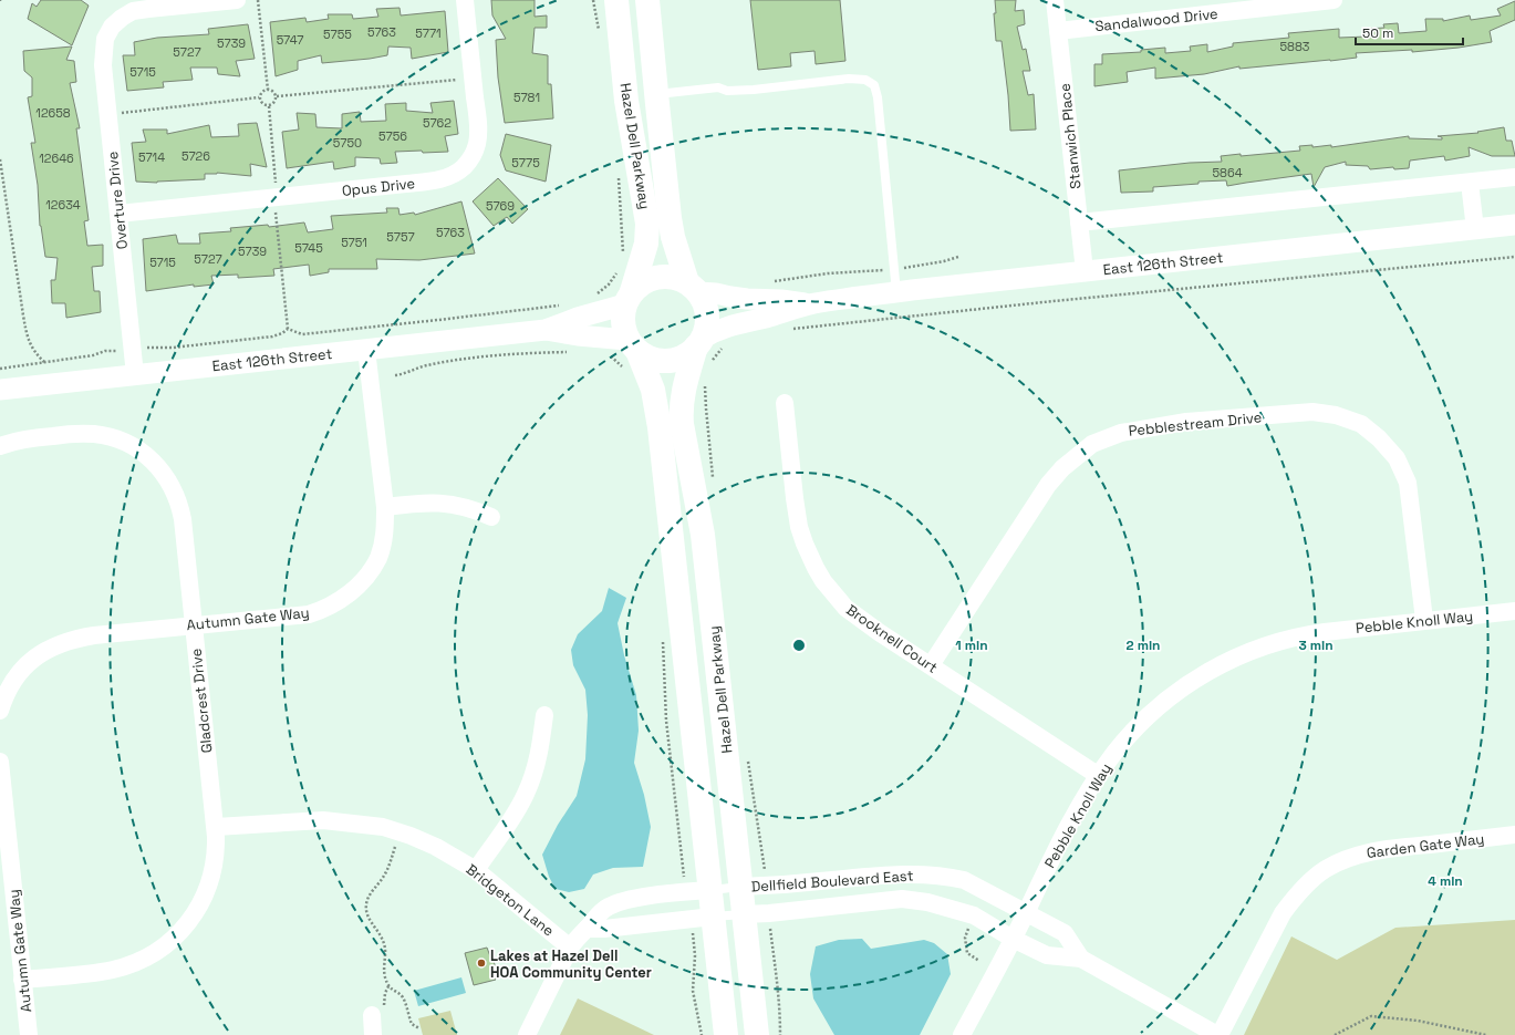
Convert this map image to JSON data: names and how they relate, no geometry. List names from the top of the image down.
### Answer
{
  "streets": {
    "main road": ["Hazel Dell Parkway"],
    "street": [
      "Sandalwood Drive",
      "Stanwich Place",
      "Opus Drive",
      "Overture Drive",
      "East 126th Street",
      "Pebblestream Drive",
      "Autumn Gate Way",
      "Pebble Knoll Way",
      "Brooknell Court",
      "Gladcrest Drive",
      "Garden Gate Way",
      "Dellfield Boulevard East",
      "Bridgeton Lane"
    ]
  },
  "crossings": [
    ["Sandalwood Drive", "Stanwich Place"],
    ["Stanwich Place", "East 126th Street"],
    ["Hazel Dell Parkway", "East 126th Street"],
    ["Hazel Dell Parkway", "Dellfield Boulevard East"],
    ["Opus Drive", "Overture Drive"],
    ["Overture Drive", "East 126th Street"],
    ["East 126th Street", "Autumn Gate Way"],
    ["Pebblestream Drive", "Pebble Knoll Way"],
    ["Pebblestream Drive", "Brooknell Court"],
    ["Autumn Gate Way", "Gladcrest Drive"],
    ["Pebble Knoll Way", "Brooknell Court"],
    ["Pebble Knoll Way", "Dellfield Boulevard East"],
    ["Gladcrest Drive", "Bridgeton Lane"],
    ["Garden Gate Way", "Dellfield Boulevard East"]
  ],
  "places": ["Lakes at Hazel Dell HOA Community Center"],
  "house_numbers": [
    "5763",
    "5771",
    "5755",
    "5747",
    "5739",
    "5883",
    "5727",
    "5715",
    "5781",
    "12658",
    "5762",
    "5756",
    "5750",
    "5726",
    "5714",
    "12646",
    "5775",
    "5864",
    "12634",
    "5769",
    "5763",
    "5757",
    "5751",
    "5745",
    "5739",
    "5727",
    "5715"
  ],
  "scale_bar": "50 m",
  "rings": [
    "1 min",
    "2 min",
    "3 min",
    "4 min"
  ]
}
